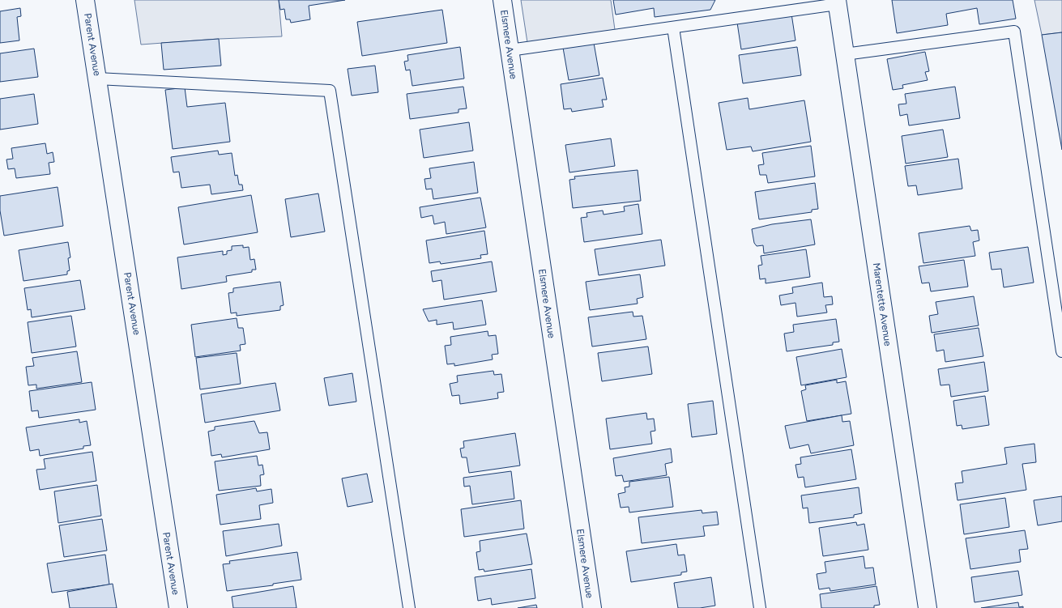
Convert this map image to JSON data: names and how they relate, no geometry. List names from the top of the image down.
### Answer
{
  "streets": {
    "street": ["Parent Avenue", "Elsmere Avenue", "Marentette Avenue"]
  }
}
